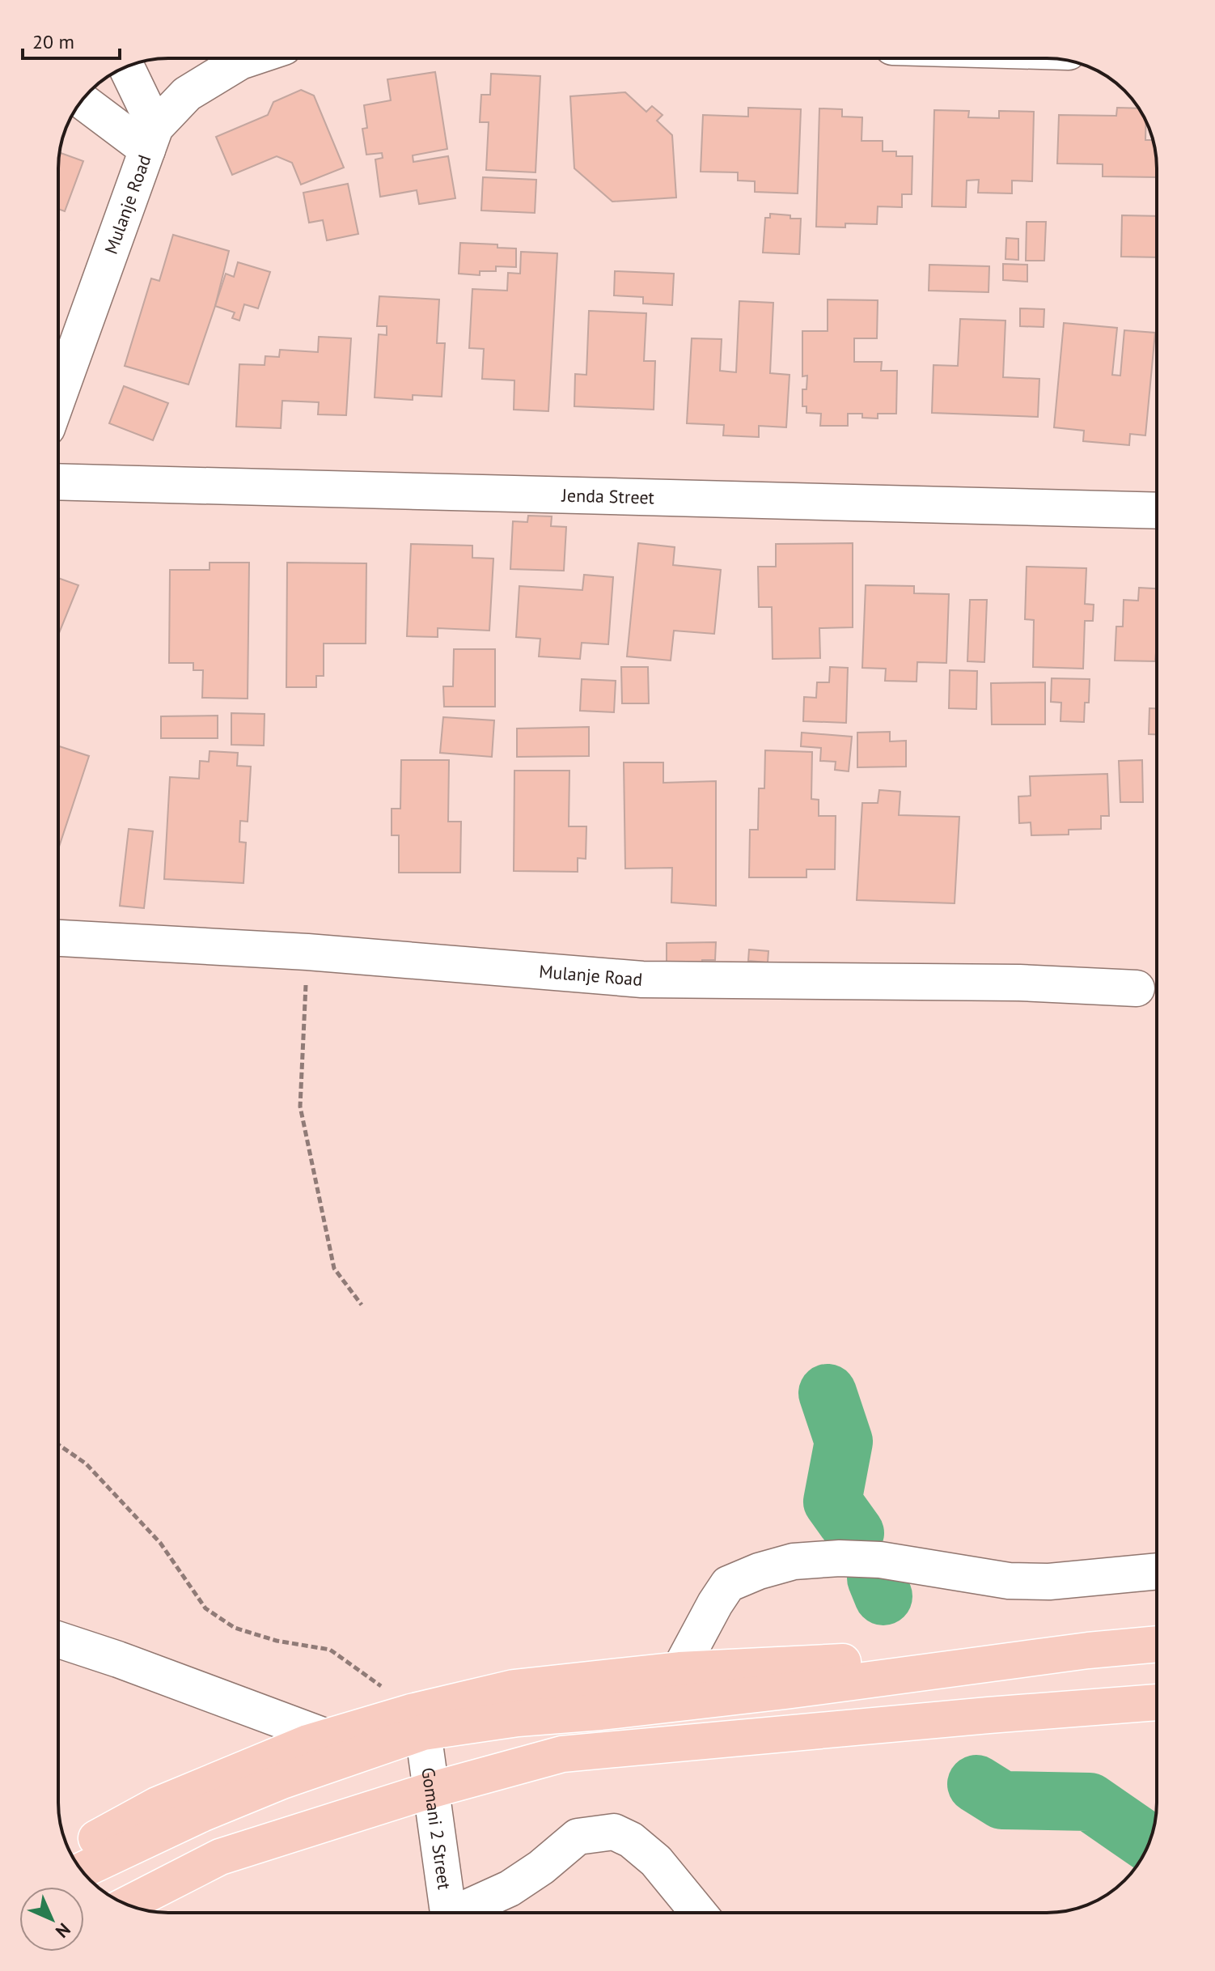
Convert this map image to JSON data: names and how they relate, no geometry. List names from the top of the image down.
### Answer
{
  "streets": {
    "street": ["Mulanje Road", "Jenda Street", "Gomani 2 Street"]
  },
  "scale_bar": "20 m",
  "north": "bottom right"
}
